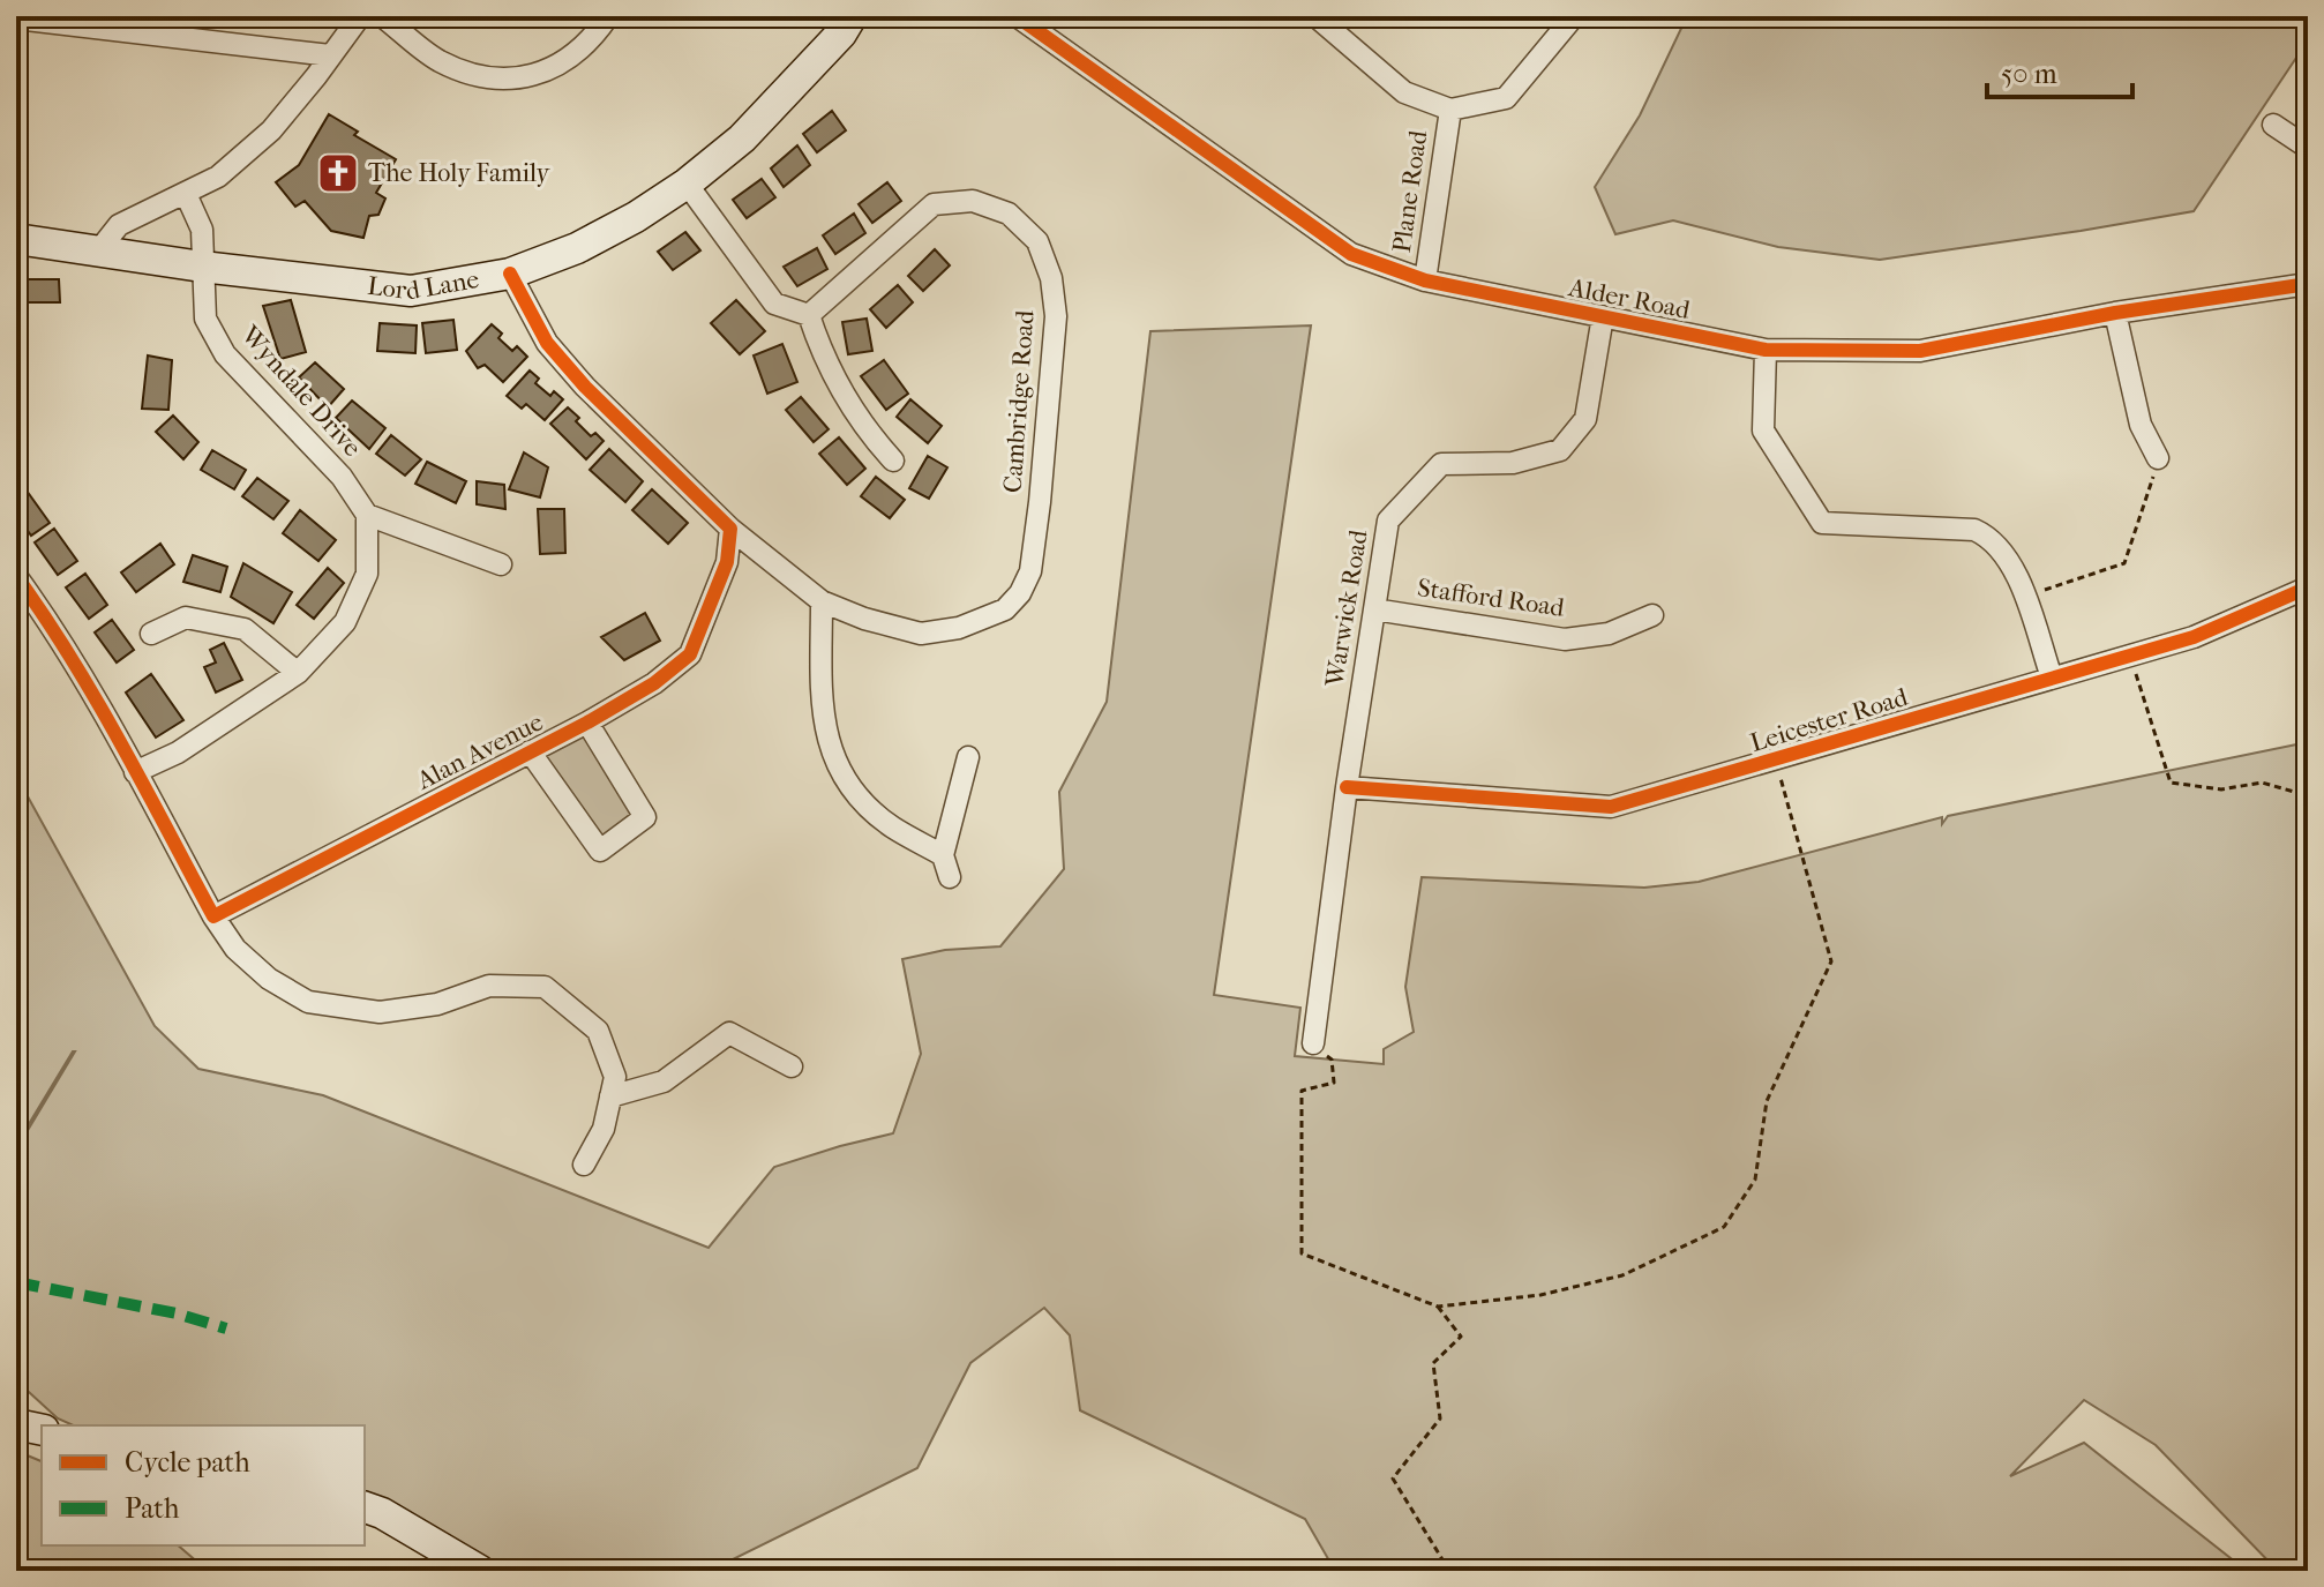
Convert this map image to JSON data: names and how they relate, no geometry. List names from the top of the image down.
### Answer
{
  "streets": {
    "street": [
      "Plane Road",
      "Lord Lane",
      "Alder Road",
      "Wyndale Drive",
      "Cambridge Road",
      "Stafford Road",
      "Warwick Road",
      "Leicester Road",
      "Alan Avenue"
    ]
  },
  "crossings": [
    ["Plane Road", "Alder Road"],
    ["Lord Lane", "Wyndale Drive"],
    ["Alder Road", "Warwick Road"],
    ["Cambridge Road", "Alan Avenue"],
    ["Stafford Road", "Warwick Road"],
    ["Warwick Road", "Leicester Road"]
  ],
  "places": {
    "church": ["The Holy Family"]
  },
  "legend": ["Cycle path", "Path"],
  "scale_bar": "50 m"
}
